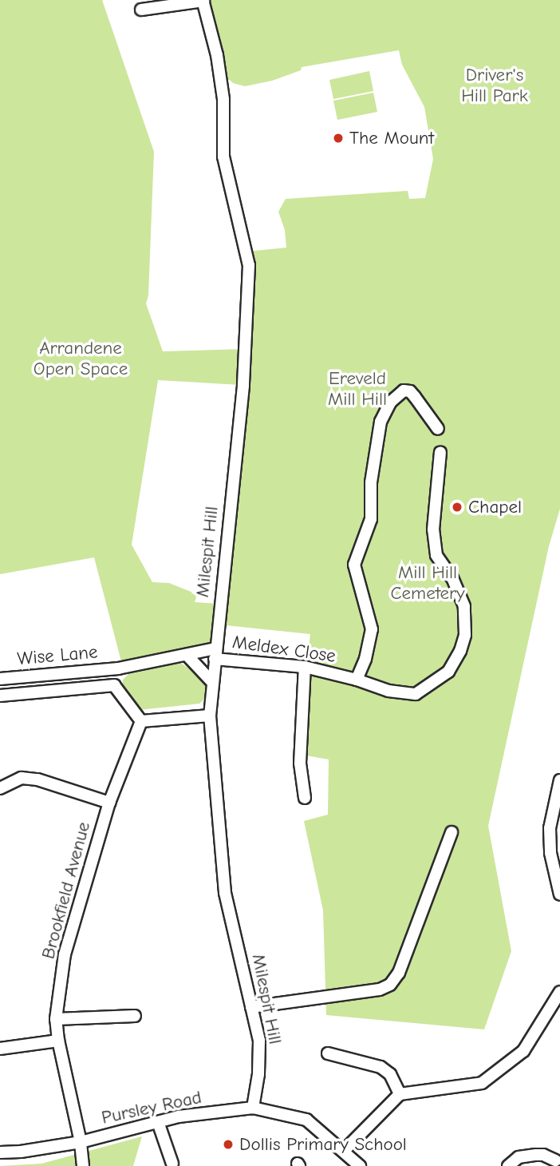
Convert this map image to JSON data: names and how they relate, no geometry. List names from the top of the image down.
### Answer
{
  "streets": {
    "street": [
      "Milespit Hill",
      "Meldex Close",
      "Wise Lane",
      "Brookfield Avenue",
      "Pursley Road"
    ]
  },
  "crossings": [
    ["Milespit Hill", "Meldex Close"],
    ["Milespit Hill", "Wise Lane"],
    ["Milespit Hill", "Pursley Road"],
    ["Meldex Close", "Wise Lane"],
    ["Wise Lane", "Brookfield Avenue"],
    ["Brookfield Avenue", "Pursley Road"]
  ],
  "parks": [
    "Driver's Hill Park",
    "Arrandene Open Space",
    "Ereveld Mill Hill",
    "Mill Hill Cemetery"
  ],
  "places": ["The Mount", "Chapel", "Dollis Primary School"]
}
